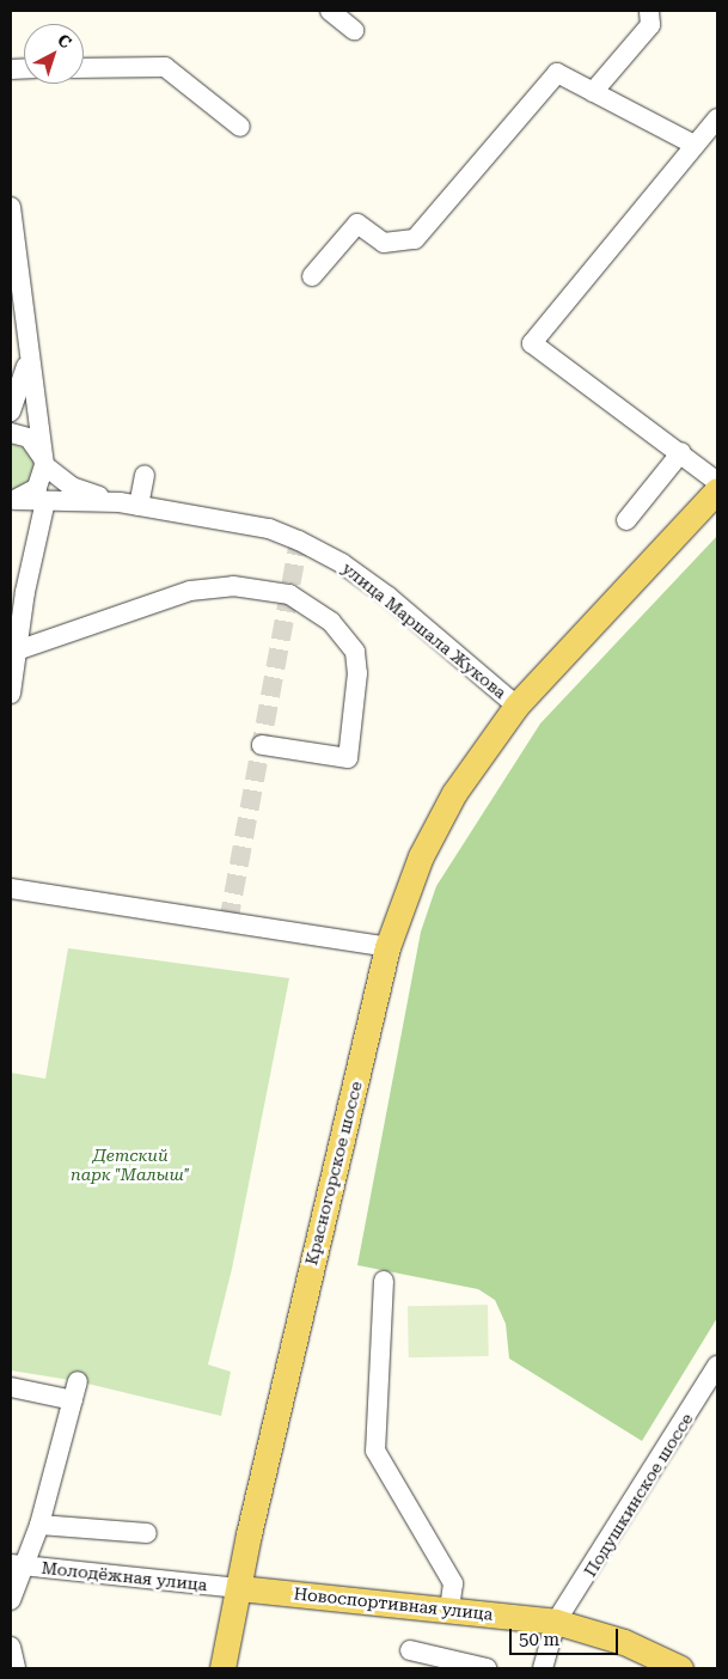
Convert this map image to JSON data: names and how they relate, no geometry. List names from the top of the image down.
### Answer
{
  "streets": {
    "main road": ["Красногорское шоссе", "Новоспортивная улица"],
    "street": ["улица Маршала Жукова", "Подушкинское шоссе", "Молодёжная улица"]
  },
  "crossings": [
    ["улица Маршала Жукова", "Красногорское шоссе"],
    ["Красногорское шоссе", "Молодёжная улица"],
    ["Красногорское шоссе", "Новоспортивная улица"],
    ["Подушкинское шоссе", "Новоспортивная улица"],
    ["Молодёжная улица", "Новоспортивная улица"]
  ],
  "parks": ["Детский парк \"Малыш\""],
  "scale_bar": "50 m",
  "north": "top right"
}
